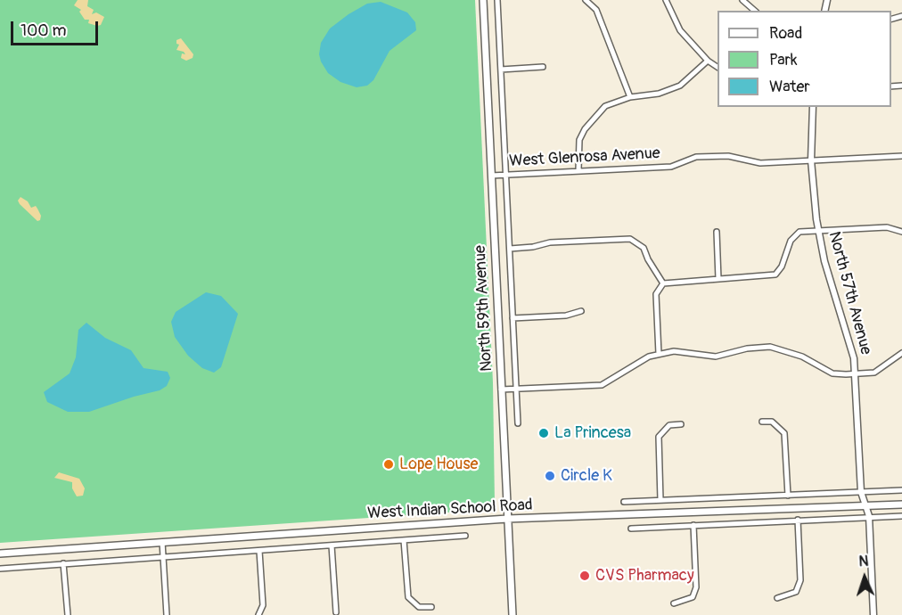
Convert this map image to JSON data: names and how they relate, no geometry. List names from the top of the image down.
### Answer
{
  "streets": {
    "main road": ["North 59th Avenue", "West Indian School Road"],
    "street": ["West Glenrosa Avenue", "North 57th Avenue"]
  },
  "crossings": [
    ["West Glenrosa Avenue", "North 57th Avenue"],
    ["West Glenrosa Avenue", "North 59th Avenue"],
    ["North 57th Avenue", "West Indian School Road"],
    ["North 59th Avenue", "West Indian School Road"]
  ],
  "places": [
    "La Princesa",
    "Lope House",
    "Circle K",
    "CVS Pharmacy"
  ],
  "legend": ["Road", "Park", "Water"],
  "scale_bar": "100 m",
  "north": "top"
}
